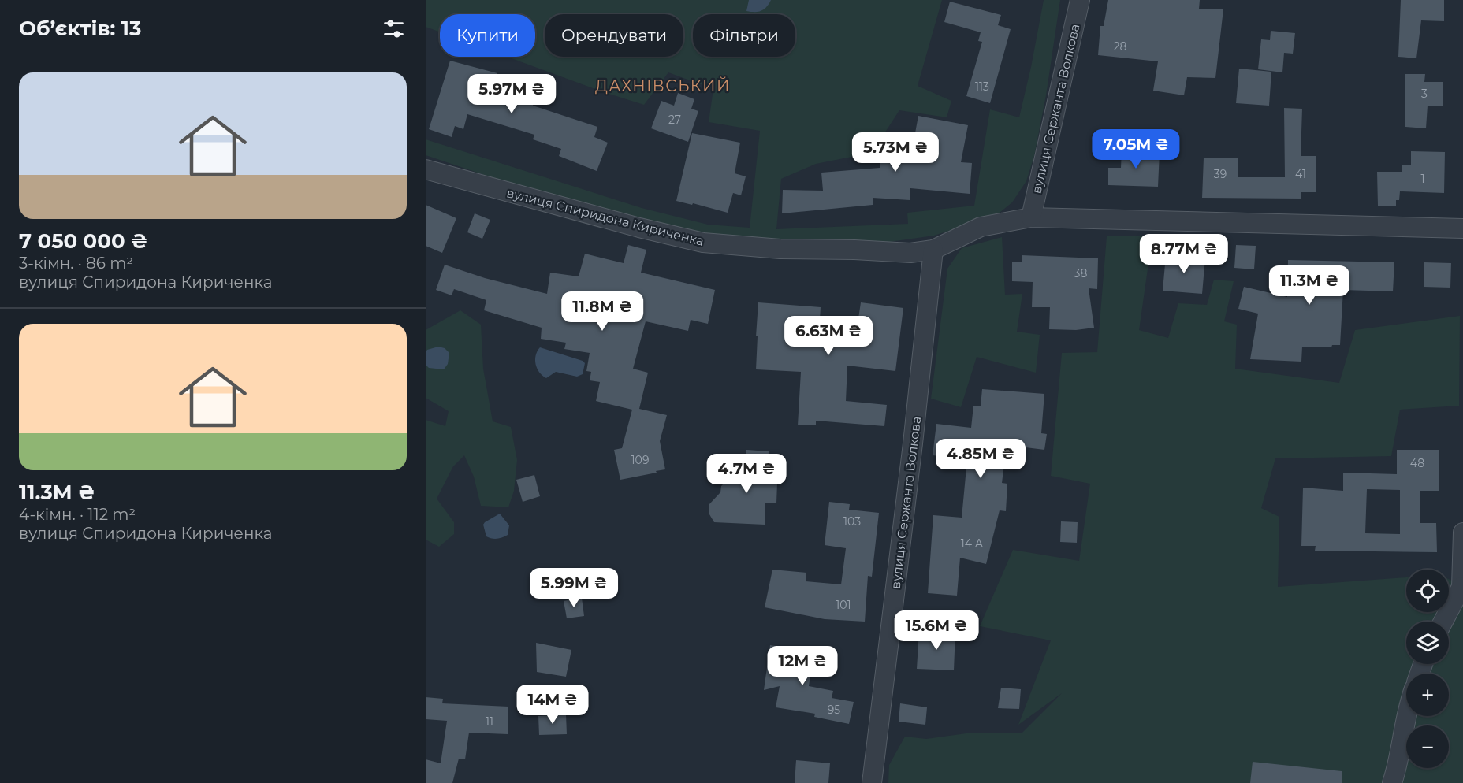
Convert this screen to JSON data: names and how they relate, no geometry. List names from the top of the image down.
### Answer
{
  "streets": {
    "street": ["вулиця Сержанта Волкова", "вулиця Спиридона Кириченка"]
  },
  "crossings": [
    ["вулиця Сержанта Волкова", "вулиця Спиридона Кириченка"]
  ],
  "districts": ["ДАХНІВСЬКИЙ"],
  "house_numbers": [
    "28",
    "113",
    "3",
    "27",
    "39",
    "41",
    "1",
    "38",
    "109",
    "48",
    "103",
    "14 А",
    "101",
    "95",
    "11"
  ],
  "page": {
    "heading": "Об’єктів: 13",
    "chip": ["Купити", "Орендувати", "Фільтри"],
    "list": [
      {
        "name": "7 050 000 ₴",
        "note": "3-кімн. · 86 m² · вулиця Спиридона Кириченка"
      },
      {
        "name": "11.3M ₴",
        "note": "4-кімн. · 112 m² · вулиця Спиридона Кириченка"
      }
    ],
    "price": [
      "5.97M ₴",
      "7.05M ₴",
      "5.73M ₴",
      "8.77M ₴",
      "11.3M ₴",
      "11.8M ₴",
      "6.63M ₴",
      "4.85M ₴",
      "4.7M ₴",
      "5.99M ₴",
      "15.6M ₴",
      "12M ₴",
      "14M ₴"
    ],
    "map_buttons": ["+", "−"]
  }
}
